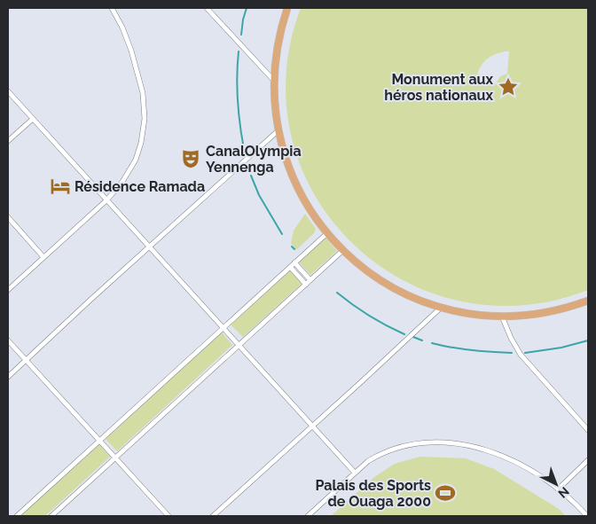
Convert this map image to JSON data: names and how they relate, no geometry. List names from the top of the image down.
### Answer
{
  "places": {
    "place": ["Monument aux héros nationaux"],
    "theatre": ["CanalOlympia Yennenga"],
    "hotel": ["Résidence Ramada"],
    "sports": ["Palais des Sports de Ouaga 2000"]
  },
  "north": "bottom right"
}
